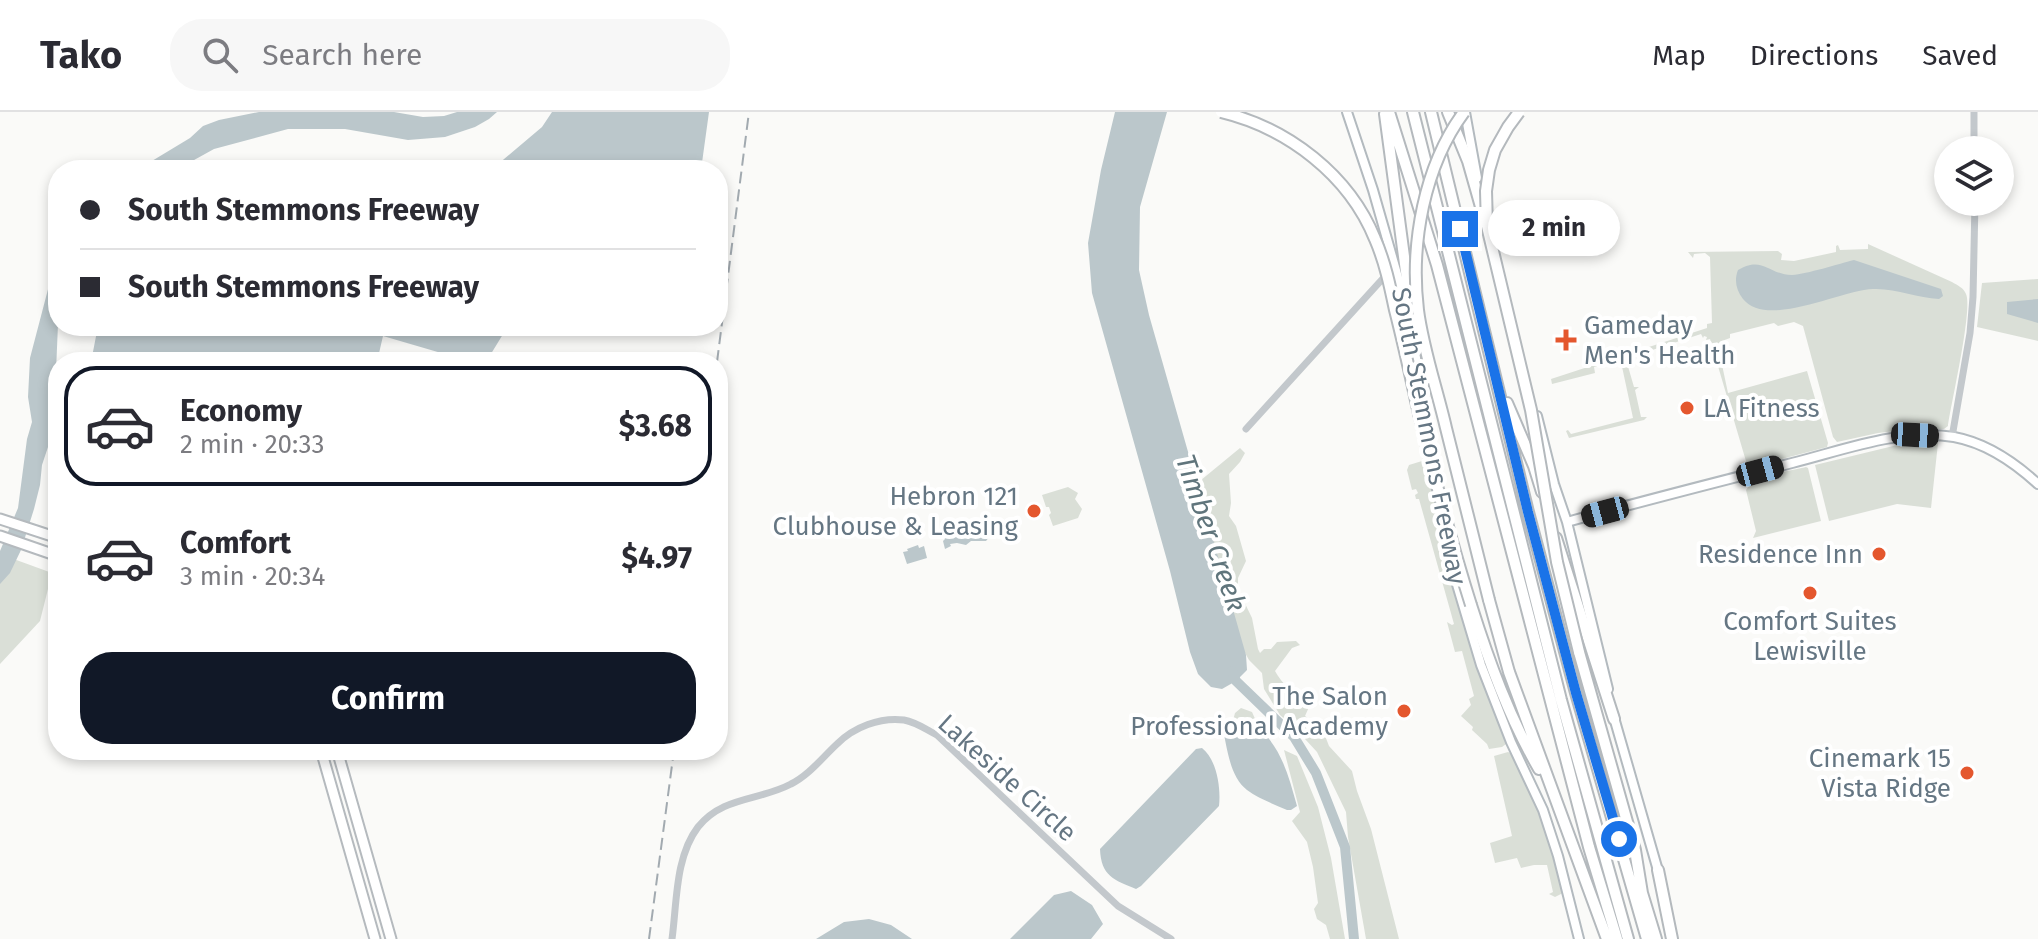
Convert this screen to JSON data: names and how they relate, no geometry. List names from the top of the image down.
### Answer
{
  "streets": {
    "highway": ["South Stemmons Freeway"],
    "street": ["Lakeside Circle"]
  },
  "water": ["Timber Creek"],
  "places": {
    "health": ["Gameday Men's Health"],
    "other": [
      "LA Fitness",
      "Hebron 121 Clubhouse & Leasing",
      "Residence Inn",
      "Comfort Suites Lewisville",
      "The Salon Professional Academy",
      "Cinemark 15 Vista Ridge"
    ]
  },
  "page": {
    "header": "Tako",
    "search": "Search here",
    "nav": ["Map", "Directions", "Saved"],
    "banner": ["South Stemmons Freeway", "South Stemmons Freeway"],
    "bubble": "2 min",
    "list": [
      {
        "name": "Economy",
        "note": "2 min · 20:33",
        "value": "$3.68"
      },
      {
        "name": "Comfort",
        "note": "3 min · 20:34",
        "value": "$4.97"
      }
    ],
    "buttons": "Confirm"
  }
}
